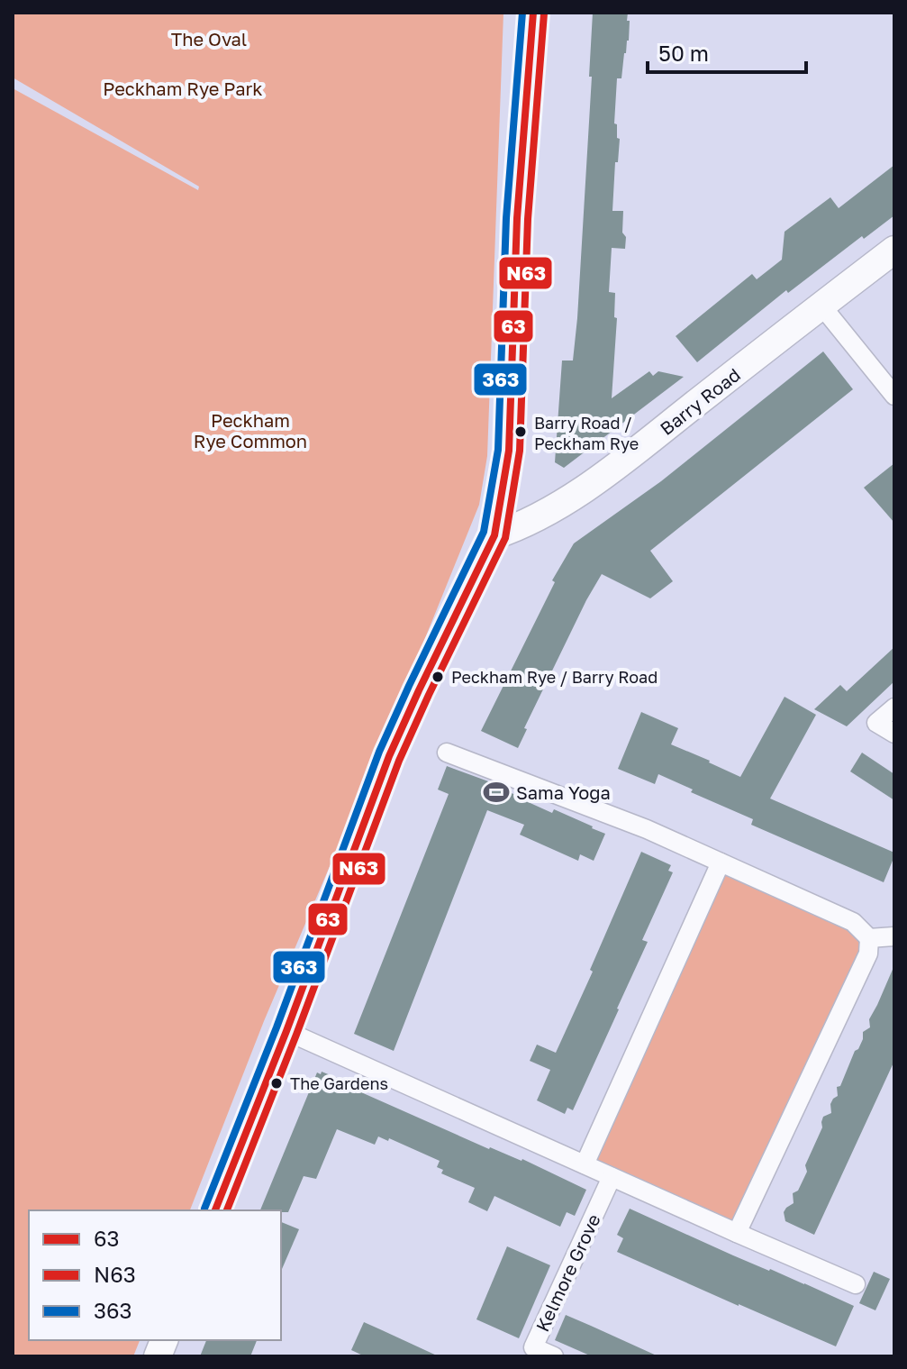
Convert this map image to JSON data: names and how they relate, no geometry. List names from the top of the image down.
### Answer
{
  "streets": {
    "main road": ["Barry Road"],
    "street": ["Kelmore Grove"]
  },
  "parks": ["The Oval", "Peckham Rye Park", "Peckham Rye Common"],
  "places": {
    "other": ["Barry Road / Peckham Rye", "Peckham Rye / Barry Road", "The Gardens"],
    "sports": ["Sama Yoga"]
  },
  "lines": ["transit line 63", "transit line 363", "transit line N63"],
  "legend": ["63", "N63", "363"],
  "scale_bar": "50 m"
}
